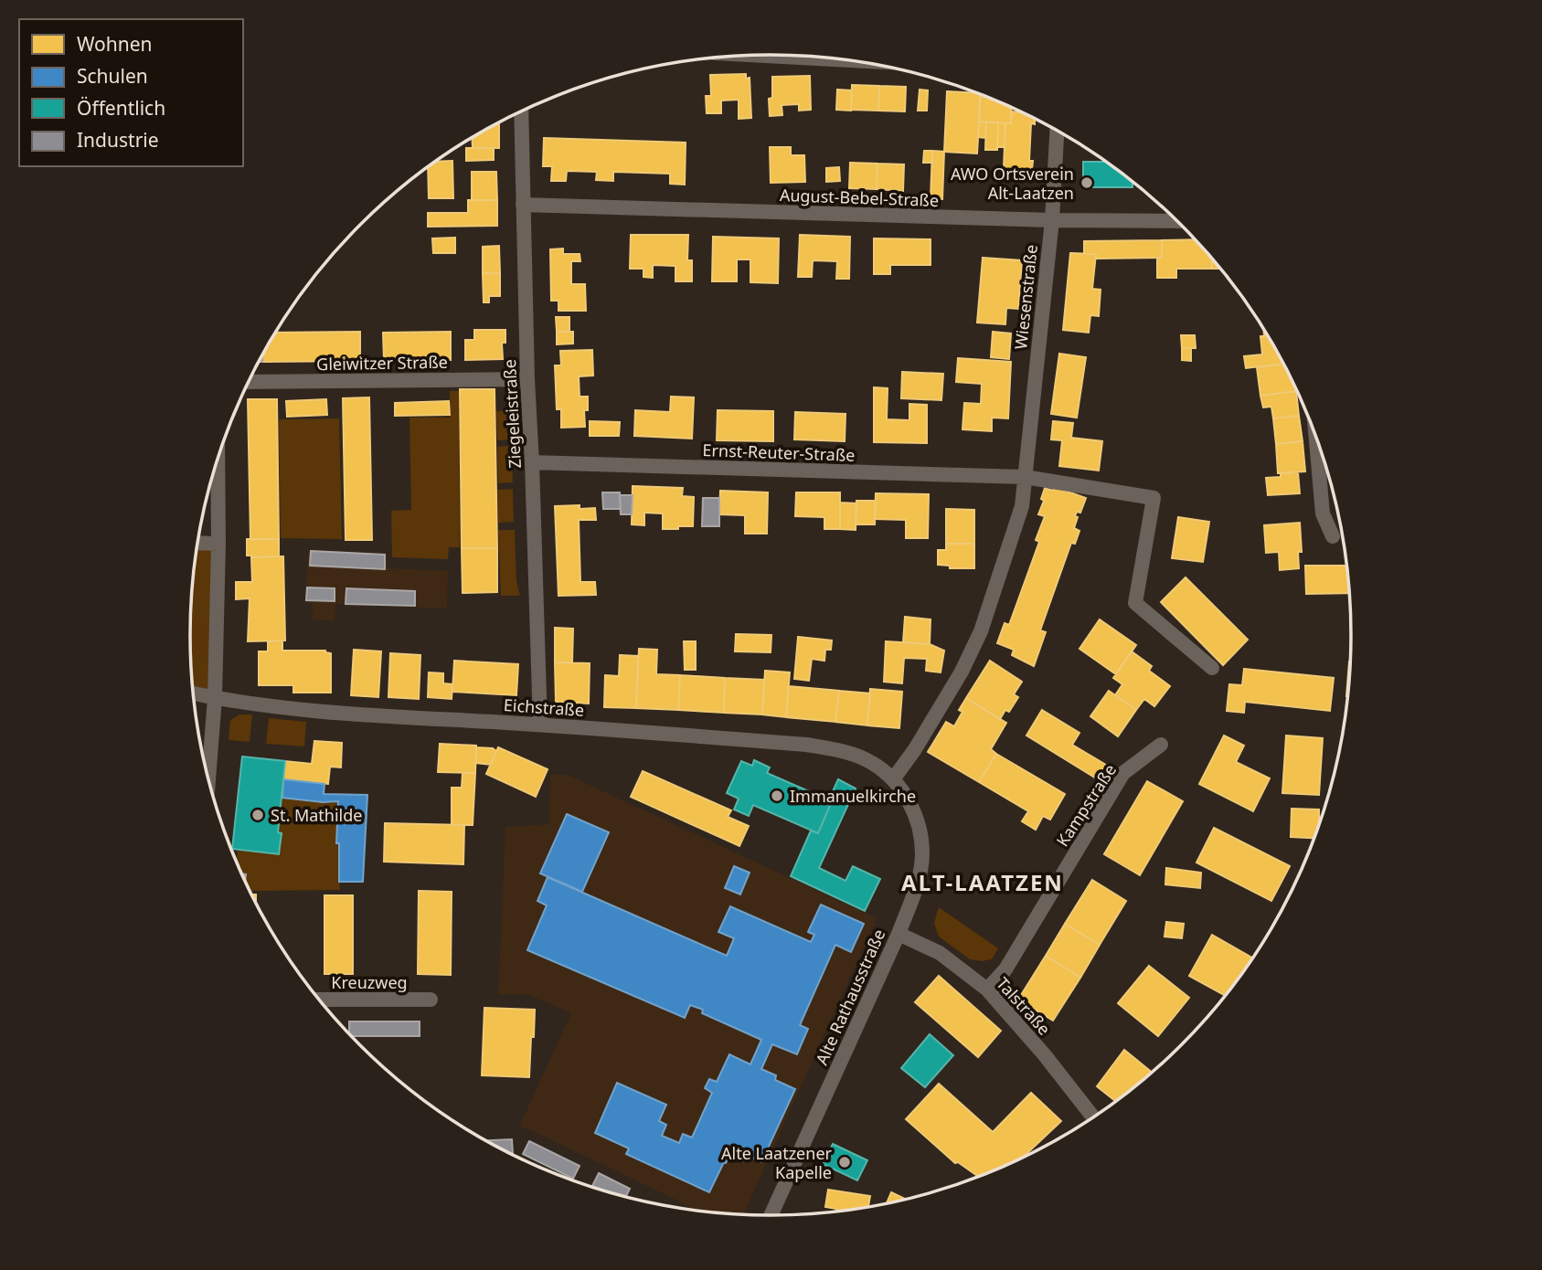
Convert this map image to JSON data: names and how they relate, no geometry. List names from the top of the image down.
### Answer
{
  "streets": {
    "street": [
      "August-Bebel-Straße",
      "Wiesenstraße",
      "Gleiwitzer Straße",
      "Ziegeleistraße",
      "Ernst-Reuter-Straße",
      "Eichstraße",
      "Kampstraße",
      "Kreuzweg",
      "Alte Rathausstraße",
      "Talstraße"
    ]
  },
  "crossings": [
    ["August-Bebel-Straße", "Wiesenstraße"],
    ["August-Bebel-Straße", "Ziegeleistraße"],
    ["Wiesenstraße", "Ernst-Reuter-Straße"],
    ["Wiesenstraße", "Eichstraße"],
    ["Wiesenstraße", "Alte Rathausstraße"],
    ["Gleiwitzer Straße", "Ziegeleistraße"],
    ["Ziegeleistraße", "Ernst-Reuter-Straße"],
    ["Ziegeleistraße", "Eichstraße"],
    ["Eichstraße", "Alte Rathausstraße"],
    ["Kampstraße", "Talstraße"],
    ["Alte Rathausstraße", "Talstraße"]
  ],
  "districts": ["ALT-LAATZEN"],
  "places": [
    "AWO Ortsverein Alt-Laatzen",
    "Immanuelkirche",
    "St. Mathilde",
    "Alte Laatzener Kapelle"
  ],
  "legend": [
    "Wohnen",
    "Schulen",
    "Öffentlich",
    "Industrie"
  ]
}
